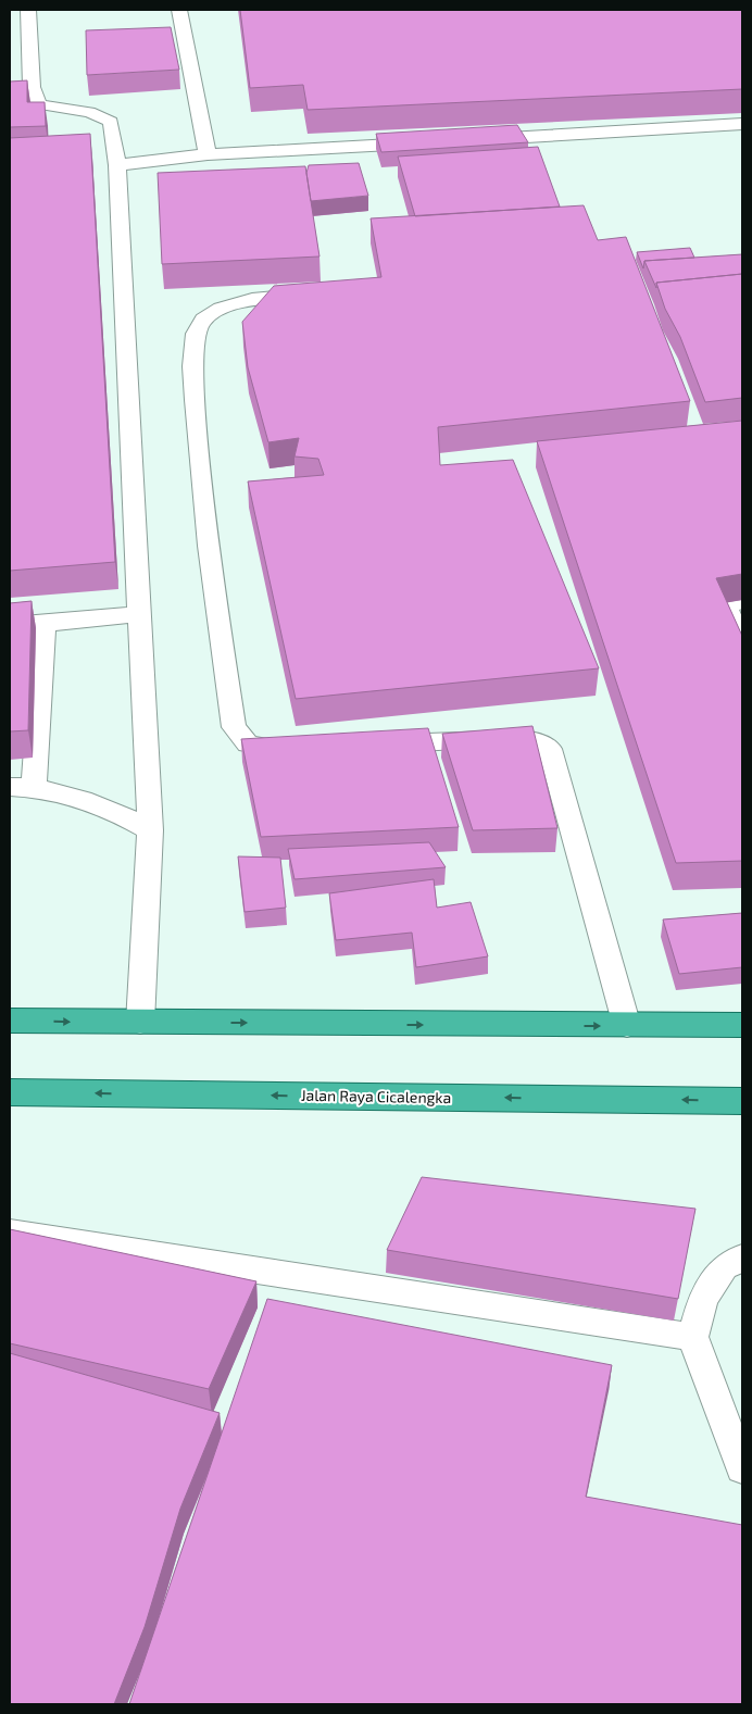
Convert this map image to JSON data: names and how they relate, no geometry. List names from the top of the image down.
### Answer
{
  "streets": {
    "highway": ["Jalan Raya Cicalengka"]
  }
}
